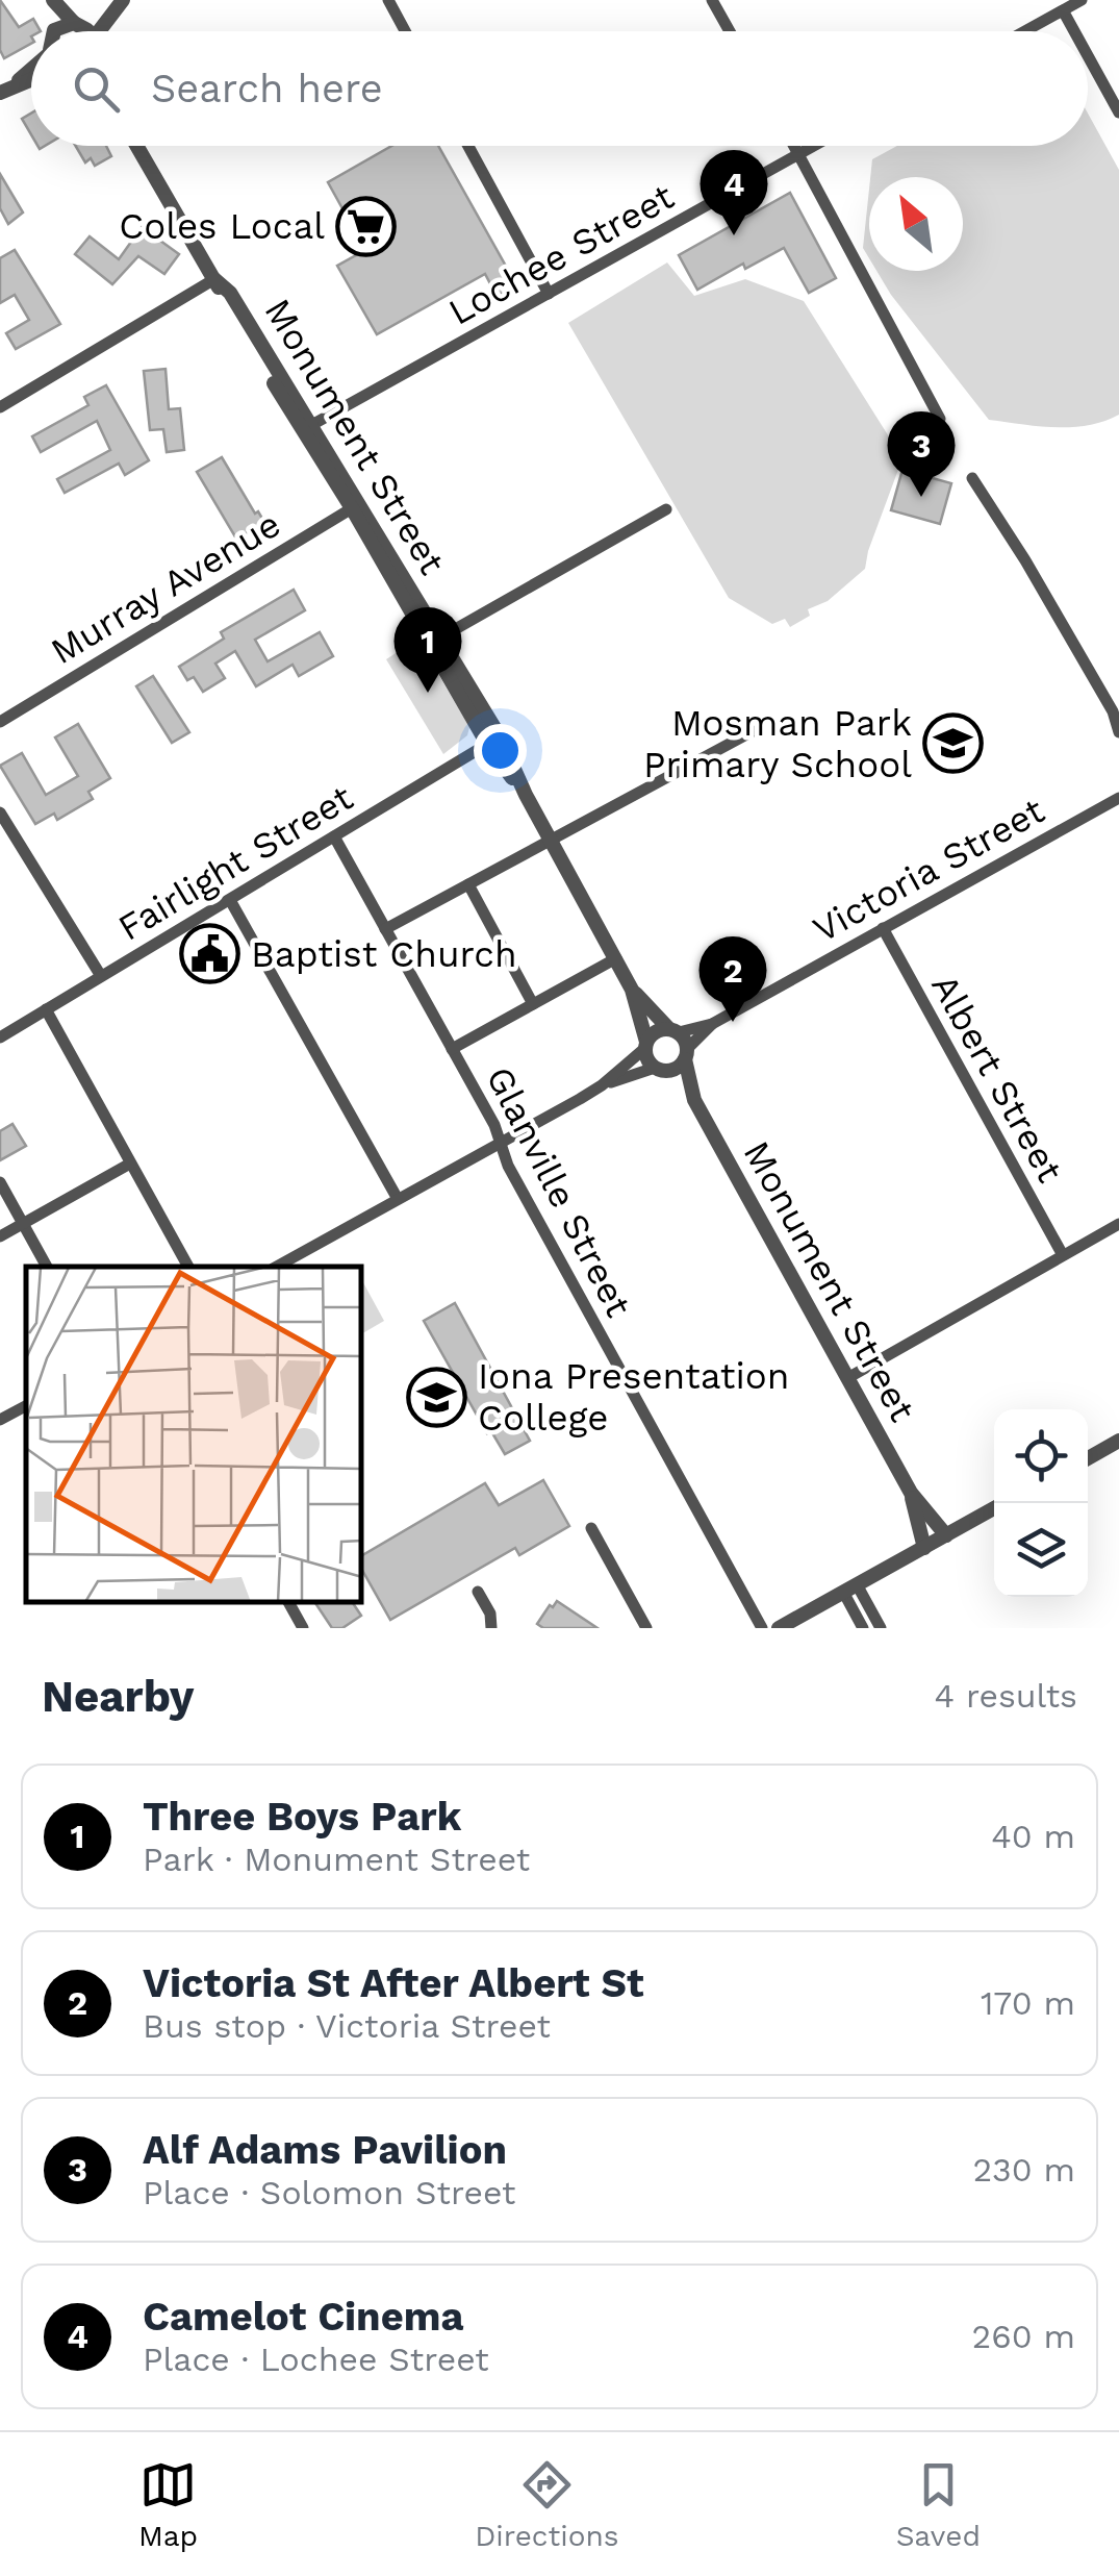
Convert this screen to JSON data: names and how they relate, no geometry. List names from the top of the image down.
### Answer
{
  "streets": {
    "street": [
      "Lochee Street",
      "Monument Street",
      "Murray Avenue",
      "Fairlight Street",
      "Victoria Street",
      "Albert Street",
      "Glanville Street"
    ]
  },
  "crossings": [
    ["Lochee Street", "Monument Street"],
    ["Monument Street", "Murray Avenue"],
    ["Monument Street", "Fairlight Street"],
    ["Monument Street", "Victoria Street"],
    ["Fairlight Street", "Glanville Street"],
    ["Victoria Street", "Albert Street"]
  ],
  "places": {
    "supermarket": ["Coles Local"],
    "school or university": ["Mosman Park Primary School", "Iona Presentation College"],
    "public building": ["Baptist Church"]
  },
  "north": "top left",
  "page": {
    "search": "Search here",
    "pins": [
      "4",
      "3",
      "1",
      "2"
    ],
    "heading": ["Nearby", "4 results"],
    "list": [
      {
        "mark": "1",
        "name": "Three Boys Park",
        "note": "Park · Monument Street",
        "value": "40 m"
      },
      {
        "mark": "2",
        "name": "Victoria St After Albert St",
        "note": "Bus stop · Victoria Street",
        "value": "170 m"
      },
      {
        "mark": "3",
        "name": "Alf Adams Pavilion",
        "note": "Place · Solomon Street",
        "value": "230 m"
      },
      {
        "mark": "4",
        "name": "Camelot Cinema",
        "note": "Place · Lochee Street",
        "value": "260 m"
      }
    ],
    "nav": ["Map", "Directions", "Saved"]
  }
}
